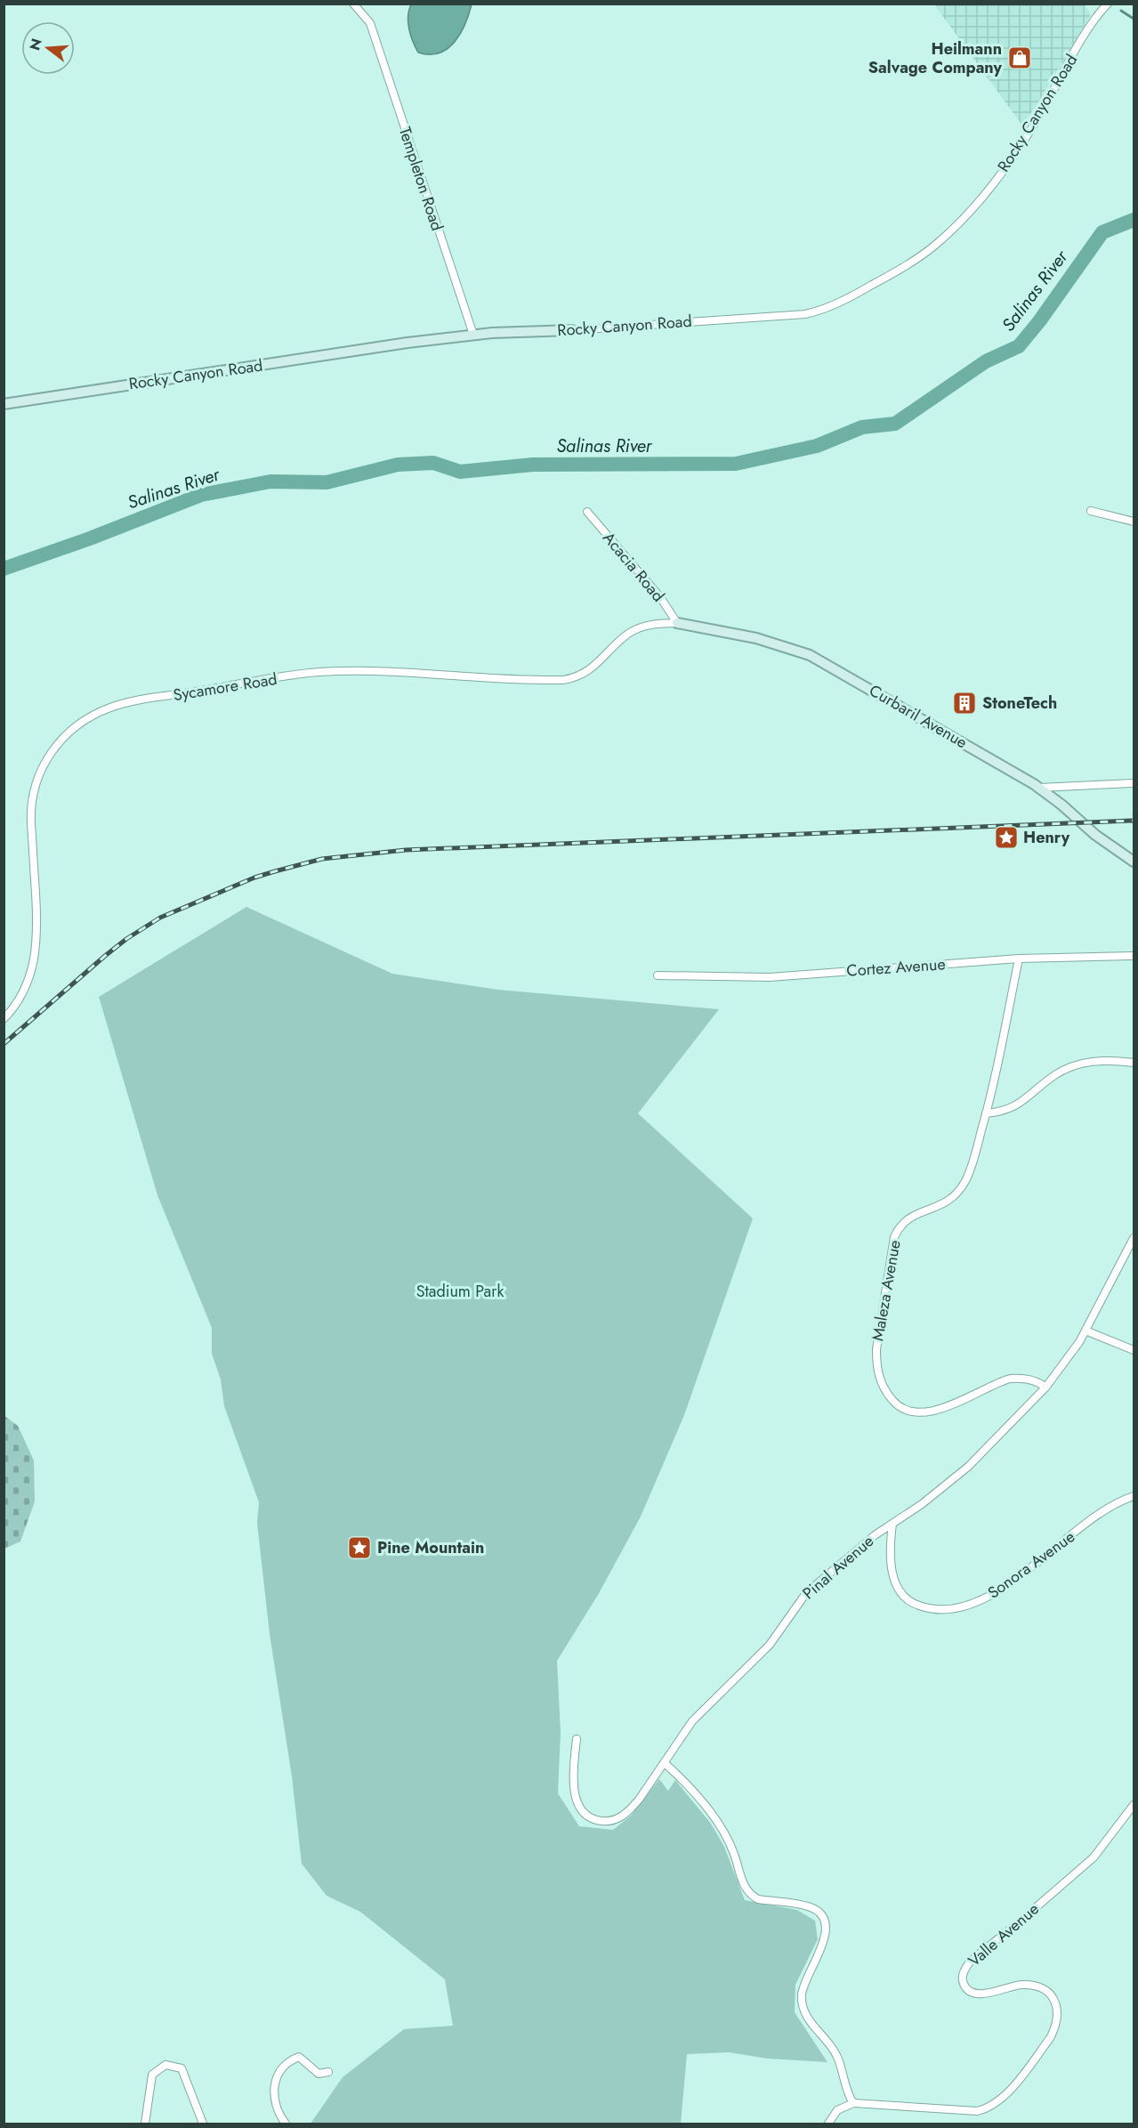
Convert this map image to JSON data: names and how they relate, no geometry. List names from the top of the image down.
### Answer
{
  "streets": {
    "street": [
      "Rocky Canyon Road",
      "Templeton Road",
      "Acacia Road",
      "Sycamore Road",
      "Curbaril Avenue",
      "Cortez Avenue",
      "Maleza Avenue",
      "Sonora Avenue",
      "Pinal Avenue",
      "Valle Avenue"
    ]
  },
  "crossings": [
    ["Rocky Canyon Road", "Templeton Road"],
    ["Acacia Road", "Sycamore Road"],
    ["Acacia Road", "Curbaril Avenue"],
    ["Sycamore Road", "Curbaril Avenue"],
    ["Cortez Avenue", "Maleza Avenue"],
    ["Maleza Avenue", "Pinal Avenue"],
    ["Sonora Avenue", "Pinal Avenue"]
  ],
  "water": ["Salinas River"],
  "parks": ["Stadium Park"],
  "places": {
    "shop": ["Heilmann Salvage Company"],
    "building": ["StoneTech"],
    "place": ["Henry", "Pine Mountain"]
  },
  "north": "left"
}
